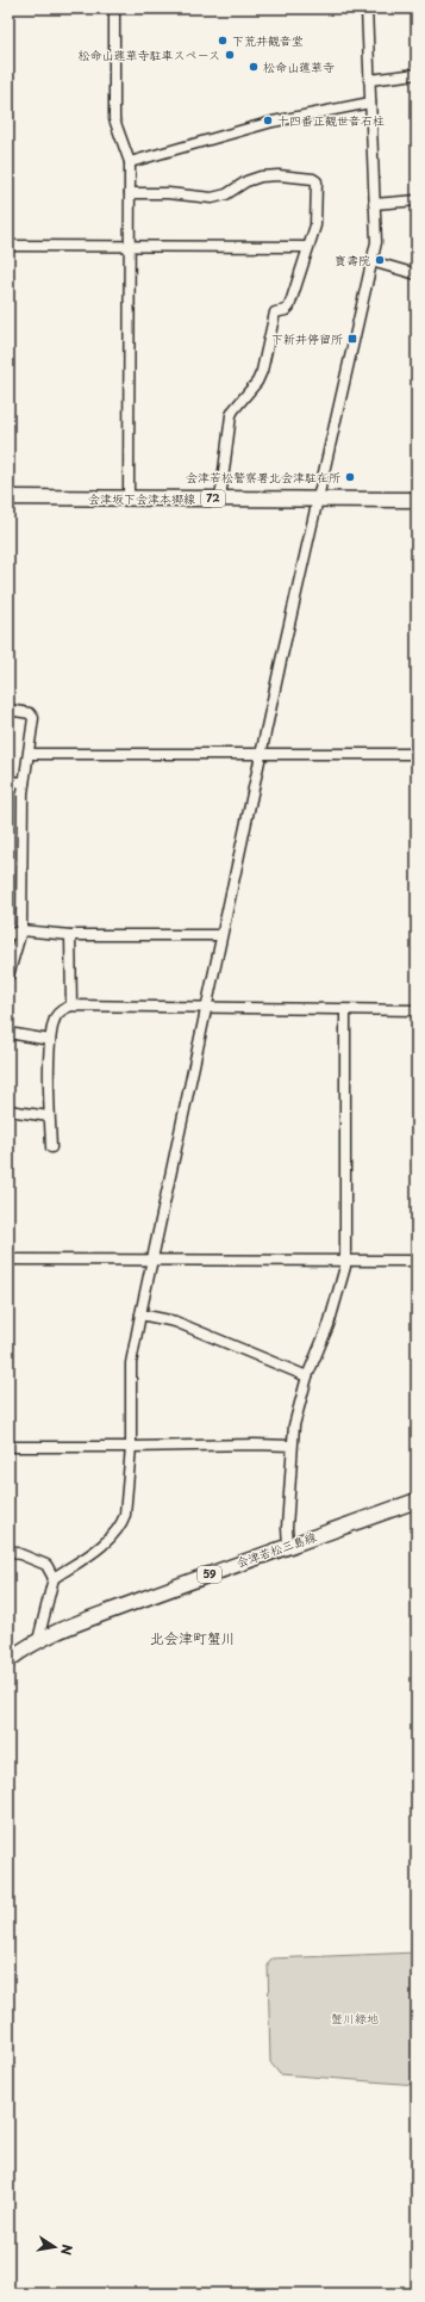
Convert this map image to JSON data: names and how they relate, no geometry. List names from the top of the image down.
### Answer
{
  "streets": {
    "main road": [
      "会津坂下会津本郷線",
      "72",
      "会津若松三島線",
      "59"
    ]
  },
  "districts": ["北会津町蟹川"],
  "parks": ["蟹川緑地"],
  "places": {
    "other": [
      "下荒井観音堂",
      "松命山蓮華寺駐車スペース",
      "松命山蓮華寺",
      "十四番正観世音石柱",
      "寶壽院",
      "会津若松警察署北会津駐在所"
    ],
    "transit": ["下新井停留所"]
  },
  "north": "right"
}
